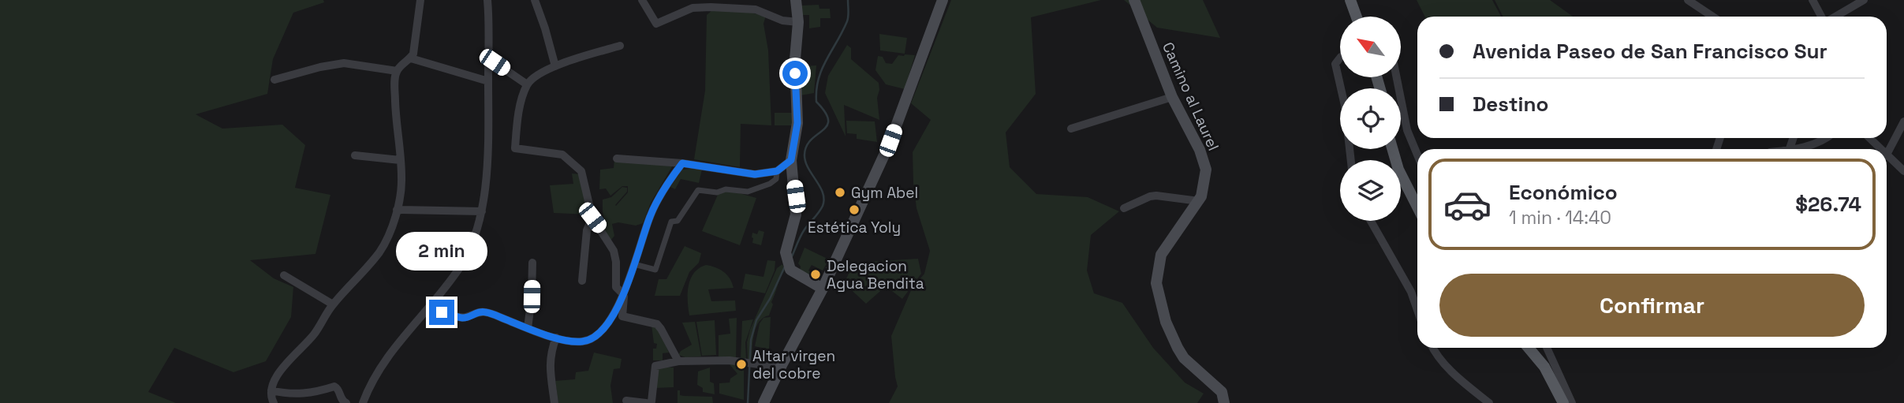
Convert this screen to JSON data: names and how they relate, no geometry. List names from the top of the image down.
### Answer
{
  "streets": {
    "main road": ["Camino al Laurel"]
  },
  "places": [
    "Gym Abel",
    "Estética Yoly",
    "Delegacion Agua Bendita",
    "Altar virgen del cobre"
  ],
  "north": "top left",
  "page": {
    "banner": ["Avenida Paseo de San Francisco Sur", "Destino"],
    "list": [
      {
        "name": "Económico",
        "note": "1 min · 14:40",
        "value": "$26.74"
      }
    ],
    "bubble": "2 min",
    "buttons": "Confirmar"
  }
}
